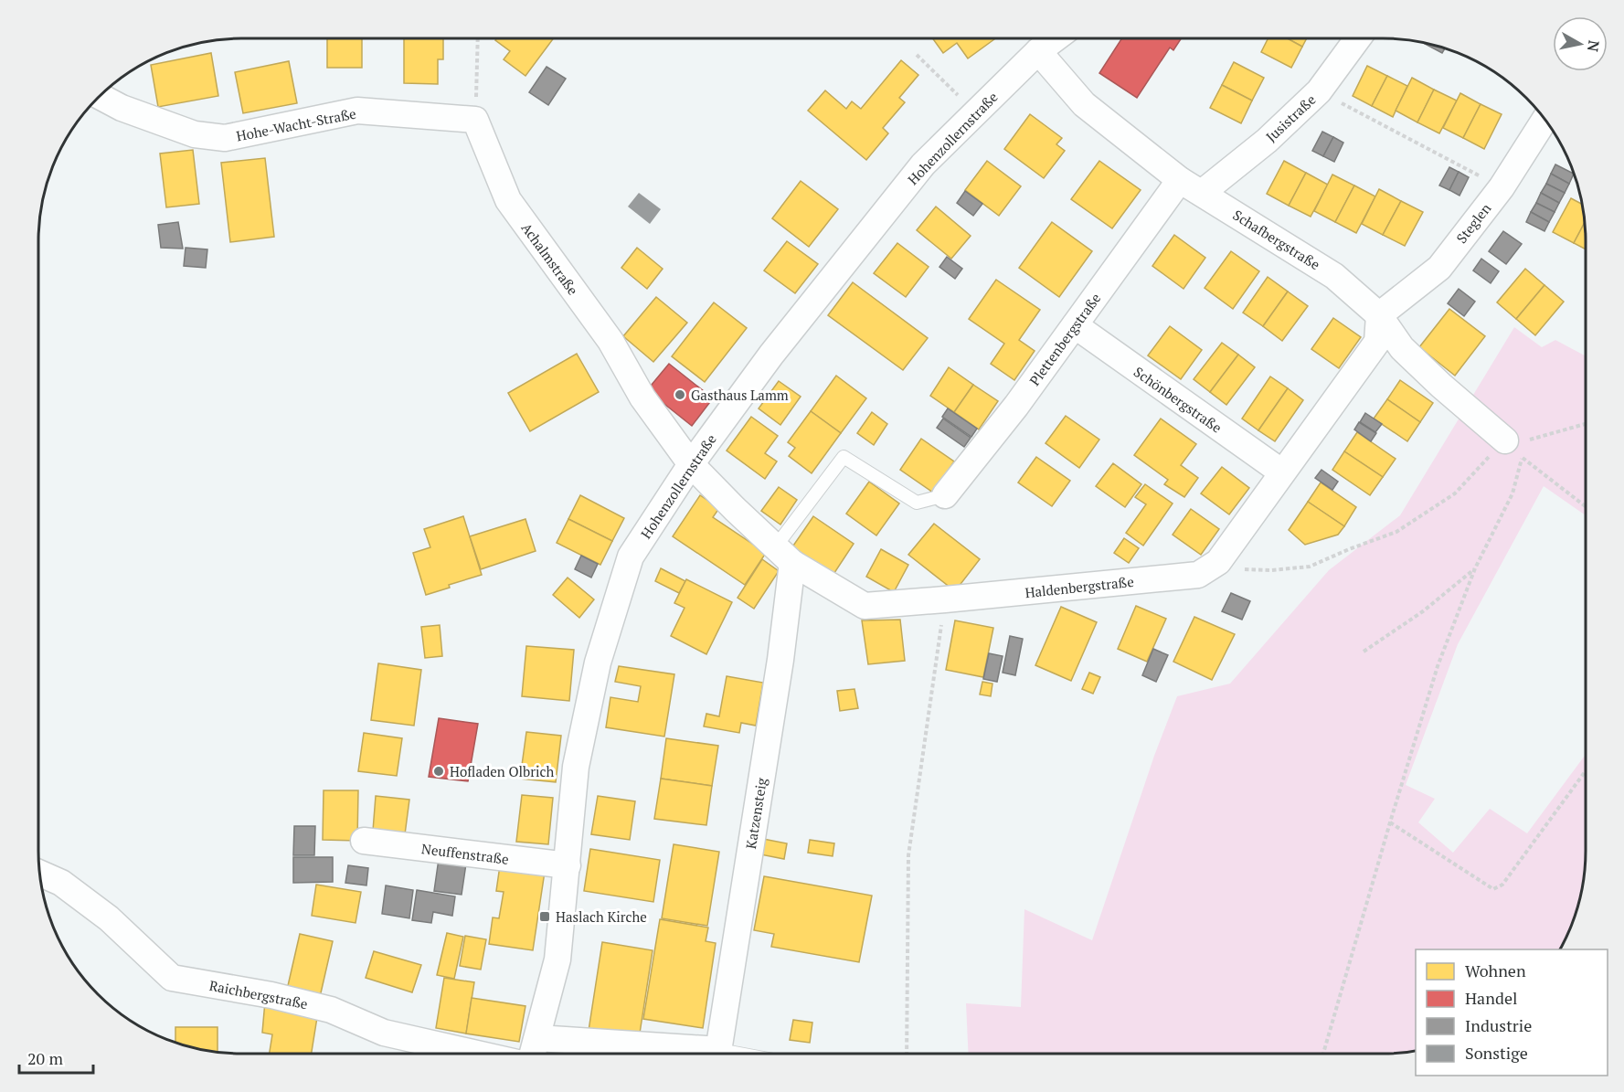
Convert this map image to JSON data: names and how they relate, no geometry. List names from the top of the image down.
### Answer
{
  "streets": {
    "street": [
      "Jusistraße",
      "Hohe-Wacht-Straße",
      "Hohenzollernstraße",
      "Steglen",
      "Schafbergstraße",
      "Achalmstraße",
      "Plettenbergstraße",
      "Schönbergstraße",
      "Haldenbergstraße",
      "Katzensteig",
      "Neuffenstraße",
      "Raichbergstraße"
    ]
  },
  "crossings": [
    ["Jusistraße", "Schafbergstraße"],
    ["Hohe-Wacht-Straße", "Achalmstraße"],
    ["Hohenzollernstraße", "Schafbergstraße"],
    ["Hohenzollernstraße", "Achalmstraße"],
    ["Hohenzollernstraße", "Haldenbergstraße"],
    ["Hohenzollernstraße", "Neuffenstraße"],
    ["Steglen", "Schafbergstraße"],
    ["Steglen", "Haldenbergstraße"],
    ["Schafbergstraße", "Plettenbergstraße"],
    ["Schafbergstraße", "Haldenbergstraße"],
    ["Achalmstraße", "Haldenbergstraße"],
    ["Plettenbergstraße", "Schönbergstraße"],
    ["Schönbergstraße", "Haldenbergstraße"],
    ["Haldenbergstraße", "Katzensteig"]
  ],
  "places": {
    "other": ["Gasthaus Lamm", "Hofladen Olbrich"],
    "transit": ["Haslach Kirche"]
  },
  "legend": [
    "Wohnen",
    "Handel",
    "Industrie",
    "Sonstige"
  ],
  "scale_bar": "20 m",
  "north": "right"
}
